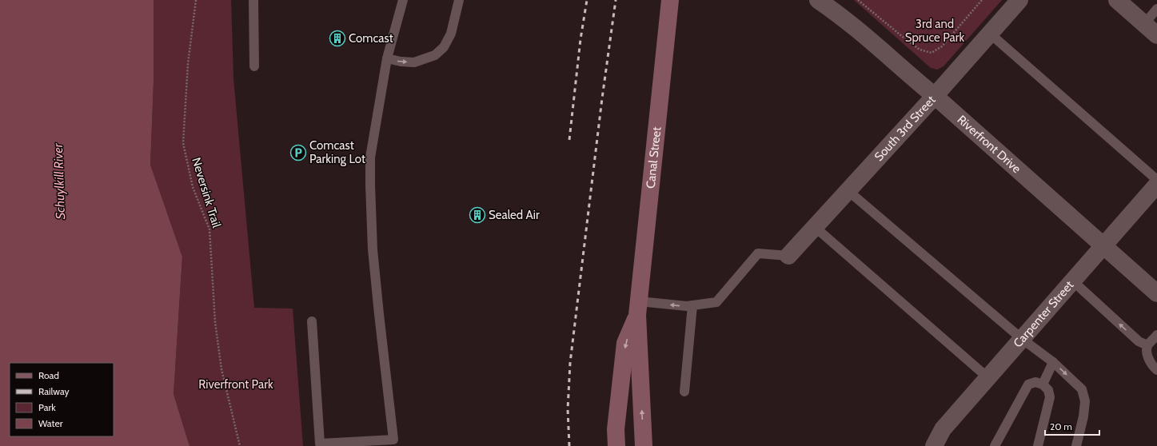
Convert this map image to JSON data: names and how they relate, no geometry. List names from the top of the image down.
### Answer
{
  "streets": {
    "street": [
      "South 3rd Street",
      "Riverfront Drive",
      "Canal Street",
      "Carpenter Street"
    ],
    "path": ["Neversink Trail"]
  },
  "crossings": [
    ["South 3rd Street", "Riverfront Drive"],
    ["Riverfront Drive", "Carpenter Street"]
  ],
  "water": ["Schuylkill River"],
  "parks": ["3rd and Spruce Park", "Riverfront Park"],
  "places": {
    "building": ["Comcast", "Sealed Air"],
    "parking": ["Comcast Parking Lot"]
  },
  "legend": [
    "Road",
    "Railway",
    "Park",
    "Water"
  ],
  "scale_bar": "20 m"
}
